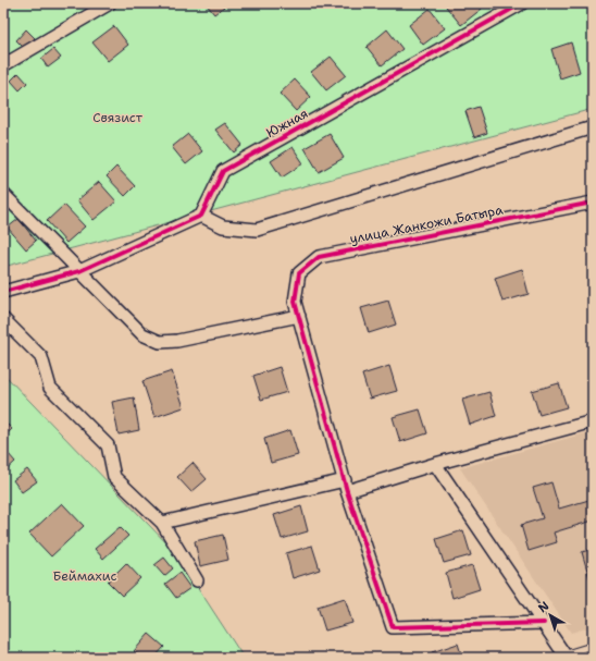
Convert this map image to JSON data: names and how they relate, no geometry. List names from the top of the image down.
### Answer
{
  "streets": {
    "street": ["Южная", "улица Жанкожи Батыра"]
  },
  "parks": ["Связист", "Беймахис"],
  "north": "top left"
}
